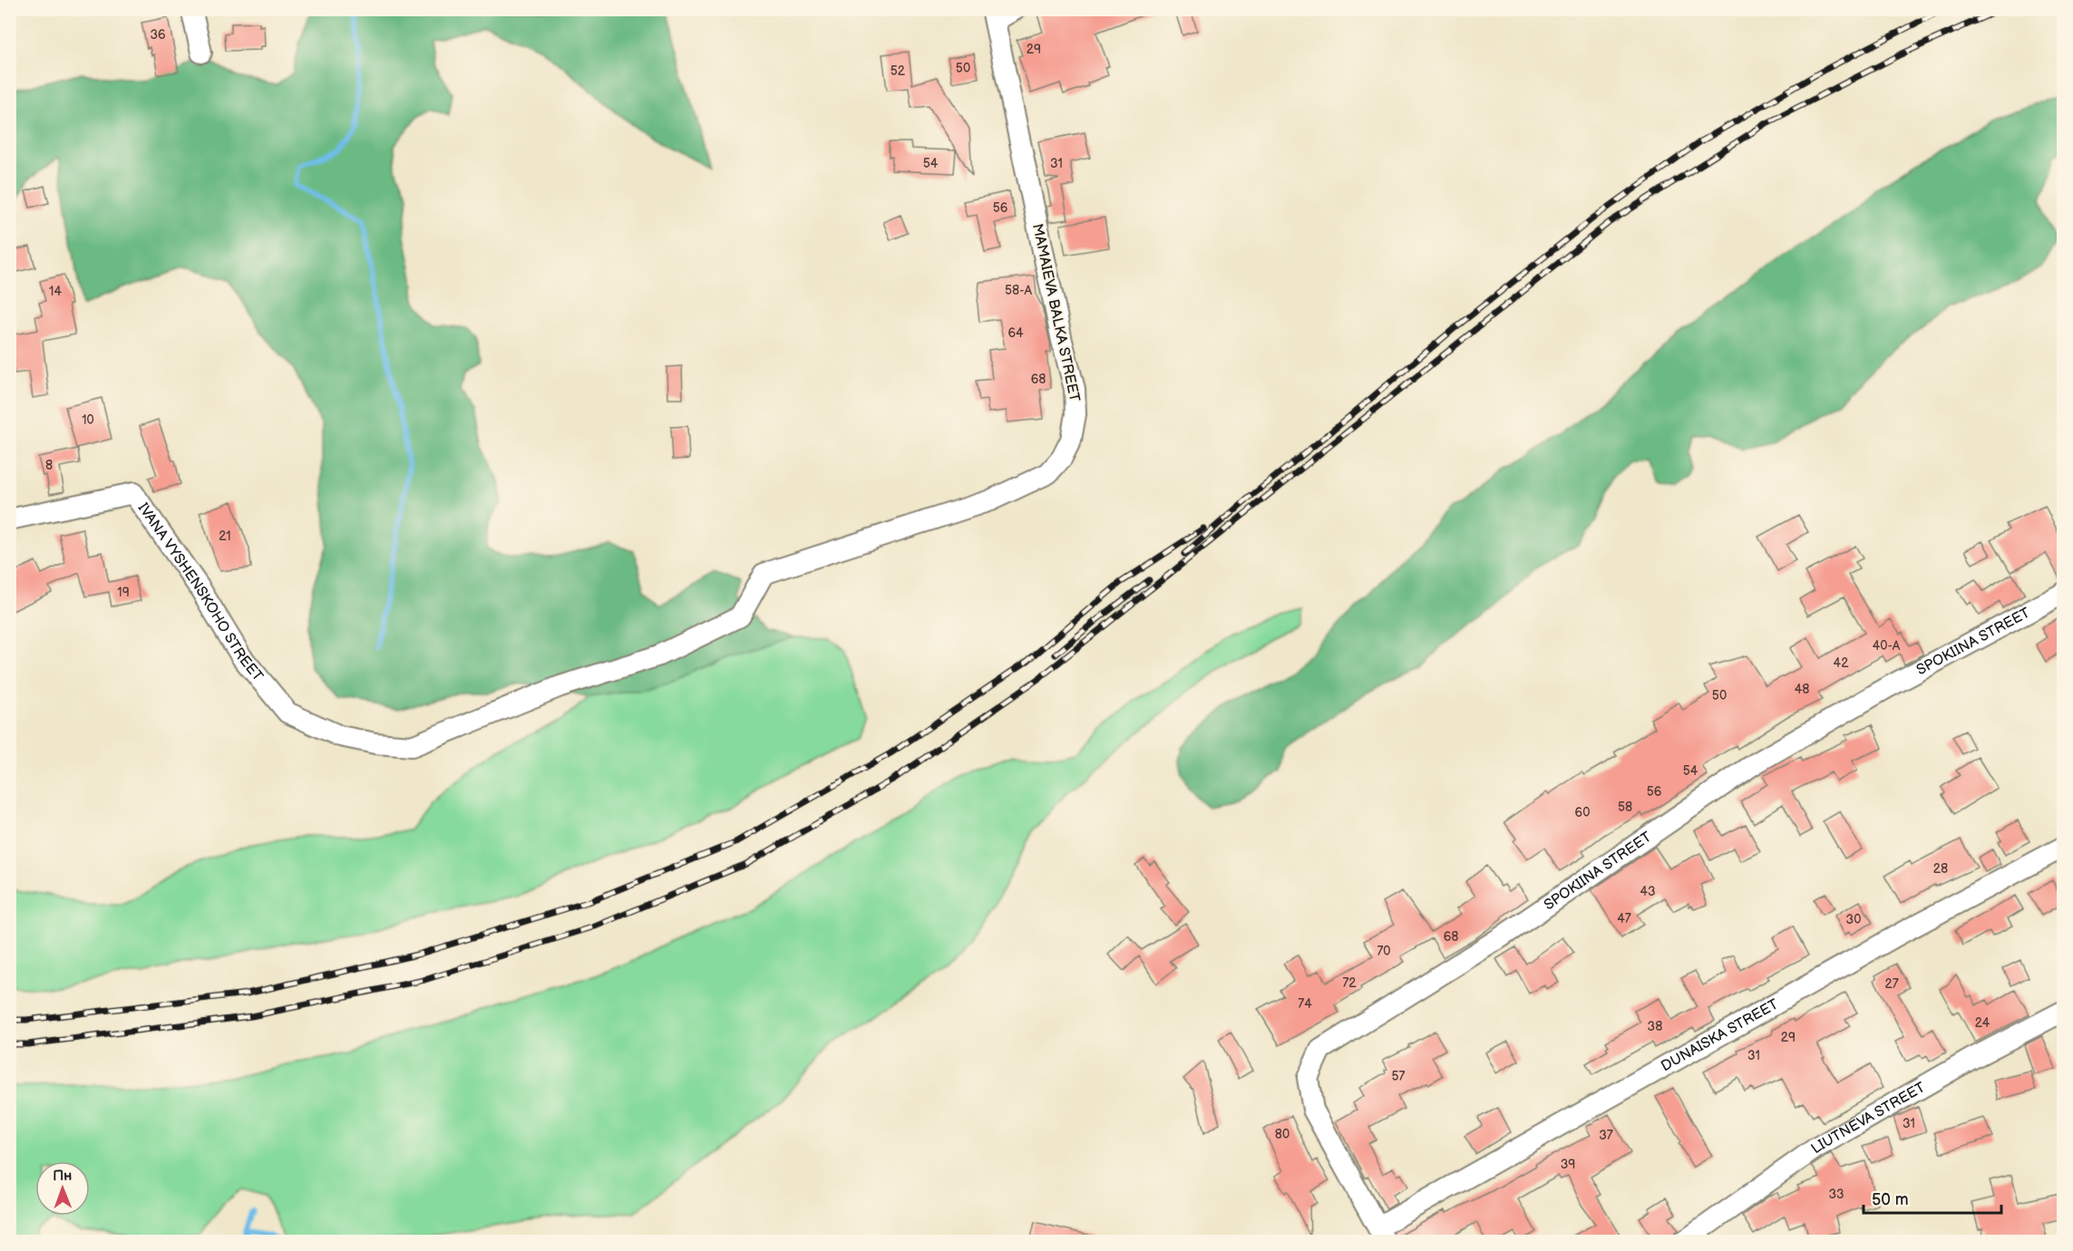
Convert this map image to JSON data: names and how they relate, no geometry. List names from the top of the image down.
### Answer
{
  "streets": {
    "street": [
      "MAMAIEVA BALKA STREET",
      "IVANA VYSHENSKOHO STREET",
      "SPOKIINA STREET",
      "DUNAISKA STREET",
      "LIUTNEVA STREET"
    ]
  },
  "crossings": [
    ["MAMAIEVA BALKA STREET", "IVANA VYSHENSKOHO STREET"],
    ["SPOKIINA STREET", "DUNAISKA STREET"]
  ],
  "house_numbers": [
    "36",
    "29",
    "50",
    "52",
    "54",
    "31",
    "56",
    "58-А",
    "14",
    "64",
    "68",
    "10",
    "8",
    "21",
    "19",
    "40-А",
    "42",
    "48",
    "50",
    "54",
    "56",
    "58",
    "60",
    "28",
    "43",
    "47",
    "30",
    "68",
    "70",
    "72",
    "27",
    "74",
    "24",
    "38",
    "29",
    "31",
    "57",
    "31",
    "80",
    "37",
    "39",
    "33"
  ],
  "scale_bar": "50 m",
  "north": "top"
}
